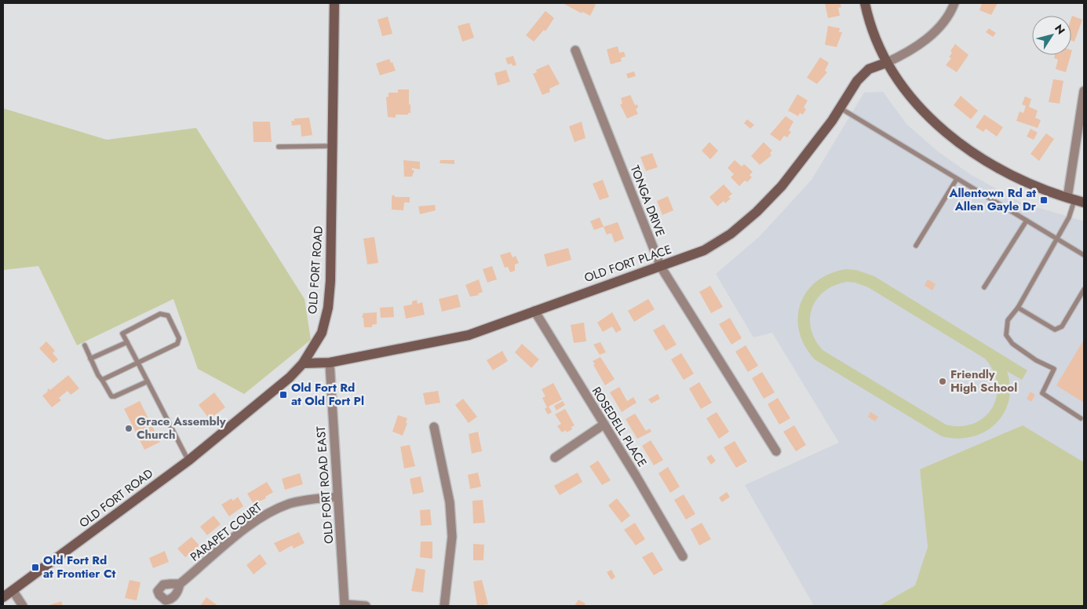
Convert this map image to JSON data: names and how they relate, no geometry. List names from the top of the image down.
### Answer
{
  "streets": {
    "main road": ["OLD FORT PLACE", "OLD FORT ROAD"],
    "street": [
      "TONGA DRIVE",
      "ROSEDELL PLACE",
      "OLD FORT ROAD EAST",
      "PARAPET COURT"
    ]
  },
  "crossings": [
    ["TONGA DRIVE", "OLD FORT PLACE"],
    ["OLD FORT PLACE", "OLD FORT ROAD"],
    ["OLD FORT PLACE", "ROSEDELL PLACE"],
    ["OLD FORT PLACE", "OLD FORT ROAD EAST"],
    ["OLD FORT ROAD EAST", "PARAPET COURT"]
  ],
  "places": {
    "transit": ["Allentown Rd at Allen Gayle Dr", "Old Fort Rd at Old Fort Pl", "Old Fort Rd at Frontier Ct"],
    "other": ["Friendly High School", "Grace Assembly Church"]
  },
  "north": "top right"
}
